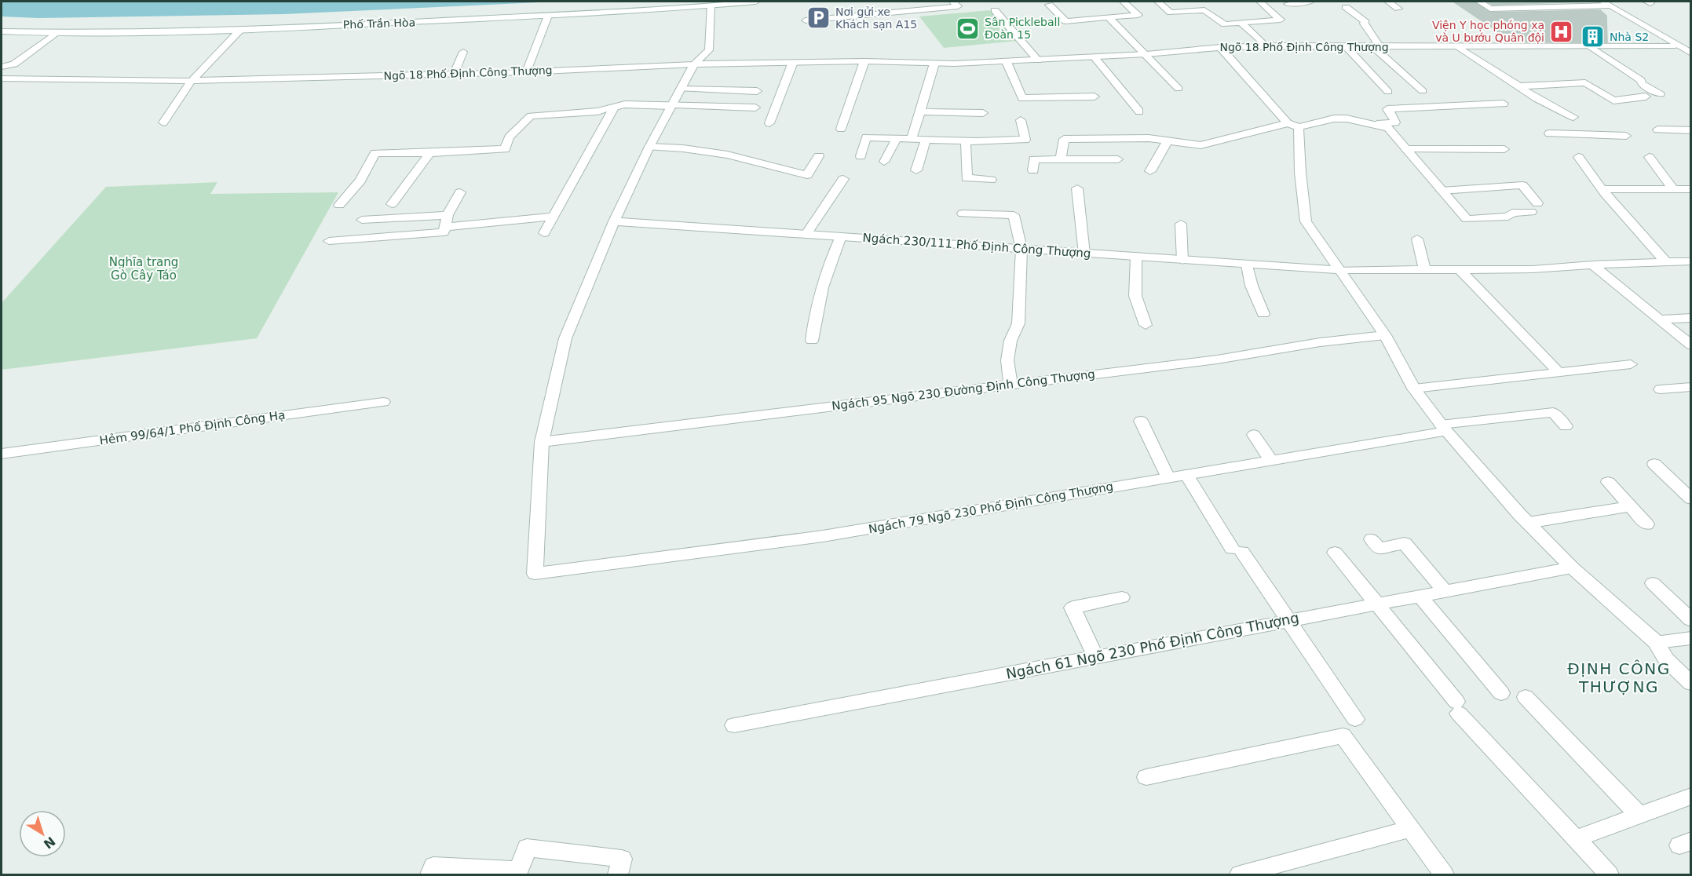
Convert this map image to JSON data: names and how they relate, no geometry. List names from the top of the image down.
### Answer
{
  "streets": {
    "street": [
      "Phố Trần Hòa",
      "Ngõ 18 Phố Định Công Thượng",
      "Ngách 230/111 Phố Định Công Thượng",
      "Ngách 95 Ngõ 230 Đường Định Công Thượng",
      "Hẻm 99/64/1 Phố Định Công Hạ",
      "Ngách 79 Ngõ 230 Phố Định Công Thượng",
      "Ngách 61 Ngõ 230 Phố Định Công Thượng"
    ]
  },
  "crossings": [
    ["Ngách 95 Ngõ 230 Đường Định Công Thượng", "Ngách 79 Ngõ 230 Phố Định Công Thượng"]
  ],
  "districts": ["ĐỊNH CÔNG THƯỢNG"],
  "parks": ["Nghĩa trang Gò Cây Táo"],
  "places": {
    "parking": ["Nơi gửi xe Khách sạn A15"],
    "sports": ["Sân Pickleball Đoàn 15"],
    "hospital": ["Viện Y học phóng xạ và U bướu Quân đội"],
    "building": ["Nhà S2"]
  },
  "north": "bottom right"
}
